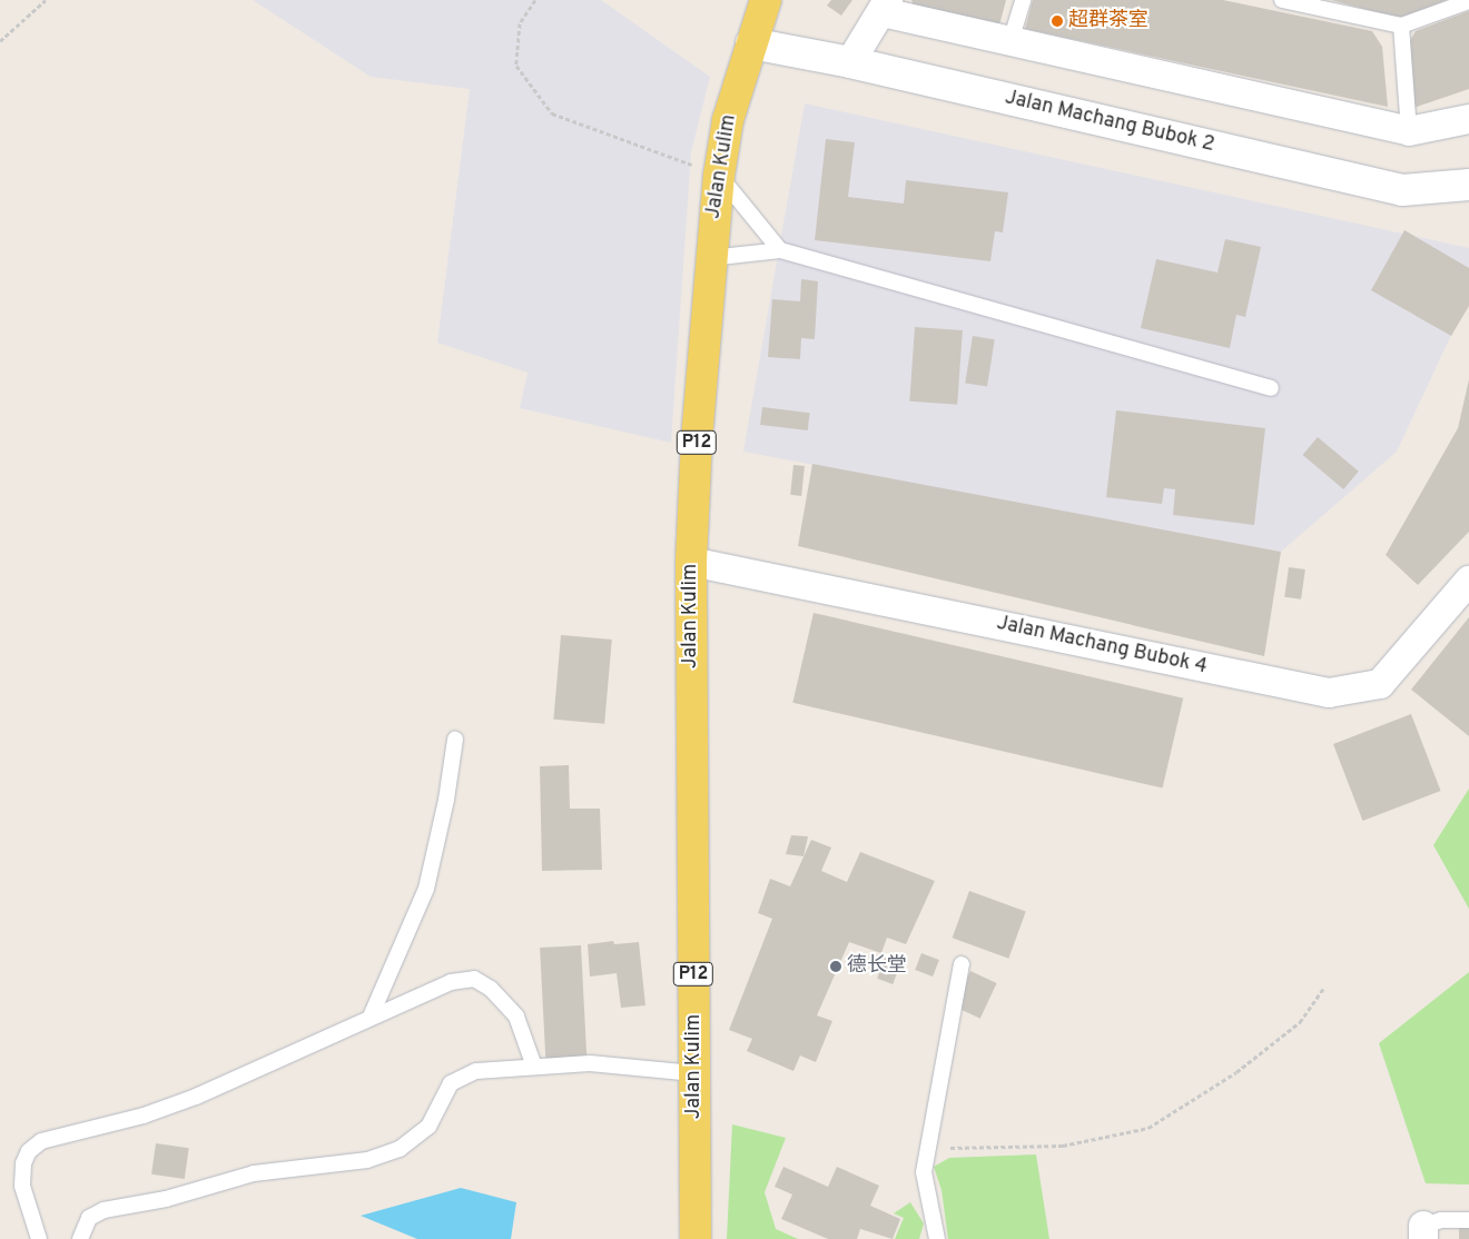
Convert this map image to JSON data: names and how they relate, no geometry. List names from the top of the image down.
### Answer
{
  "streets": {
    "main road": ["Jalan Kulim", "P12"],
    "street": ["Jalan Machang Bubok 2", "Jalan Machang Bubok 4"]
  },
  "crossings": [
    ["Jalan Machang Bubok 2", "Jalan Kulim"],
    ["Jalan Kulim", "Jalan Machang Bubok 4"]
  ],
  "places": ["超群茶室", "德长堂"]
}
